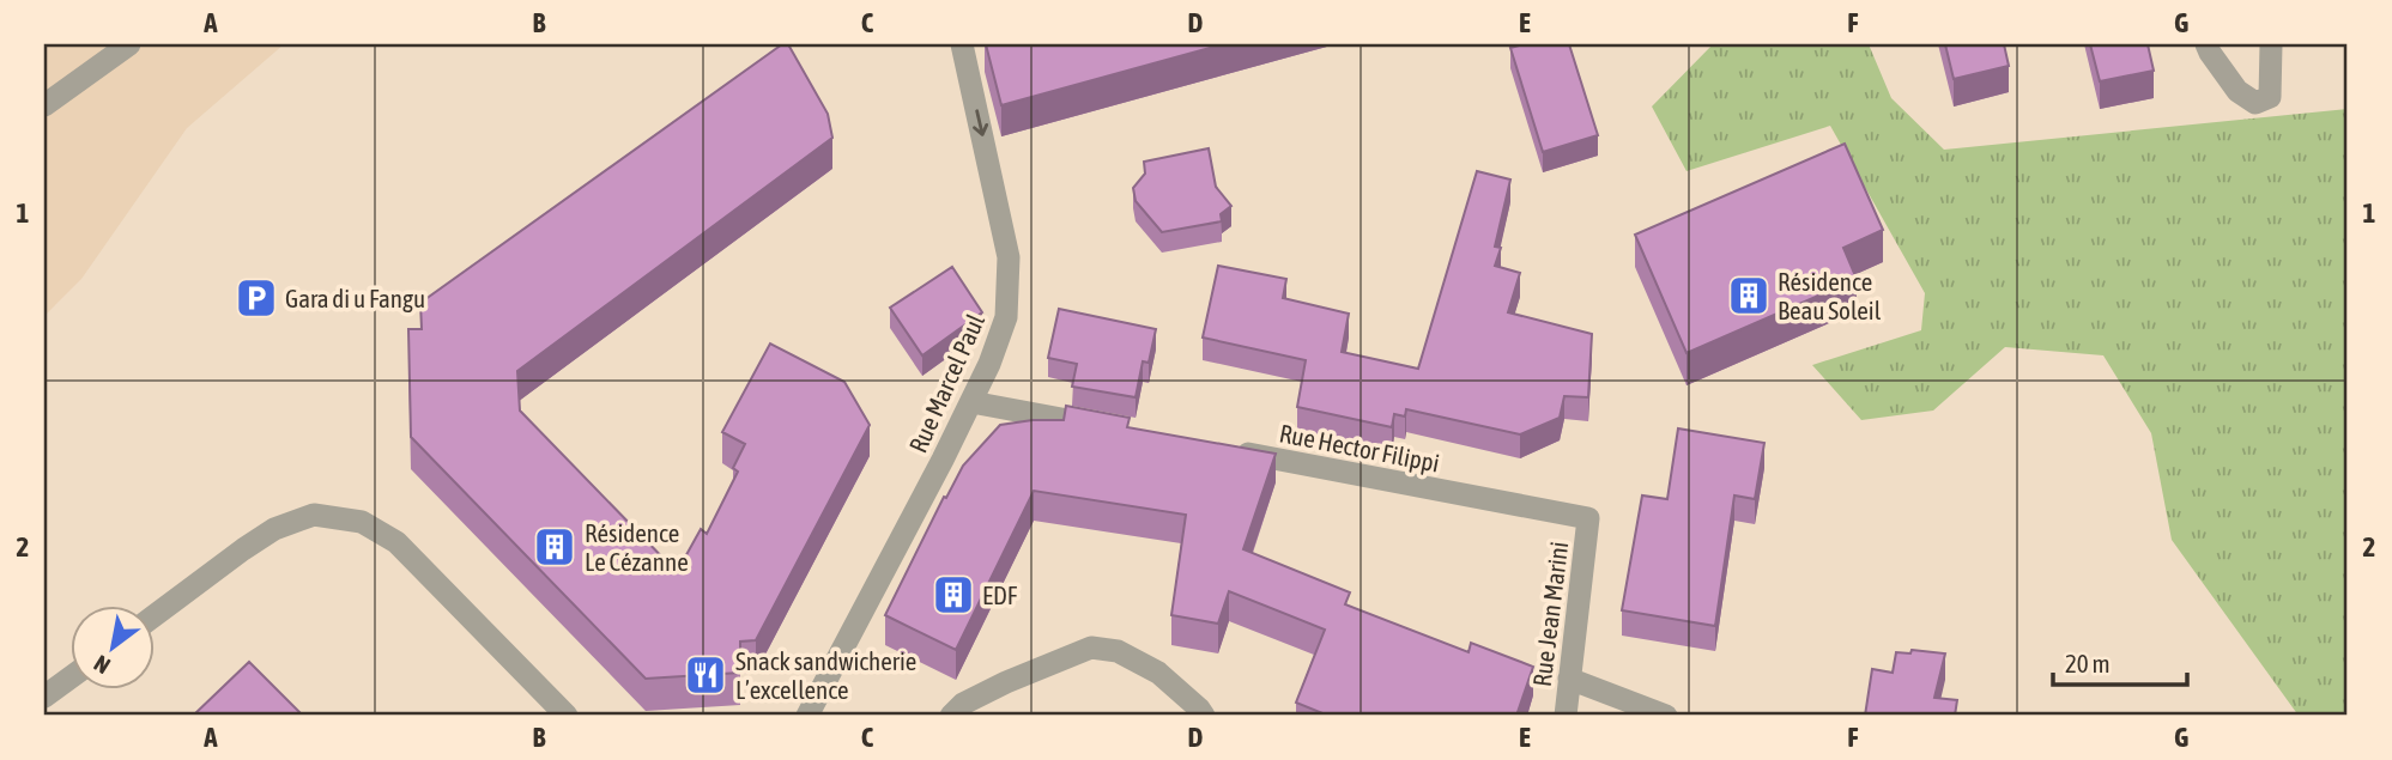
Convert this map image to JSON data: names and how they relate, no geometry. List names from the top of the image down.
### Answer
{
  "streets": {
    "street": ["Rue Marcel Paul", "Rue Hector Filippi", "Rue Jean Marini"]
  },
  "crossings": [
    ["Rue Hector Filippi", "Rue Jean Marini"]
  ],
  "one_way": ["Rue Marcel Paul"],
  "places": {
    "building": ["Résidence Beau Soleil", "Résidence Le Cézanne", "EDF"],
    "parking": ["Gara di u Fangu"],
    "restaurant": ["Snack sandwicherie L’excellence"]
  },
  "scale_bar": "20 m",
  "north": "bottom left",
  "grid": {
    "columns": [
      "A",
      "B",
      "C",
      "D",
      "E",
      "F",
      "G"
    ],
    "rows": ["1", "2"]
  }
}
